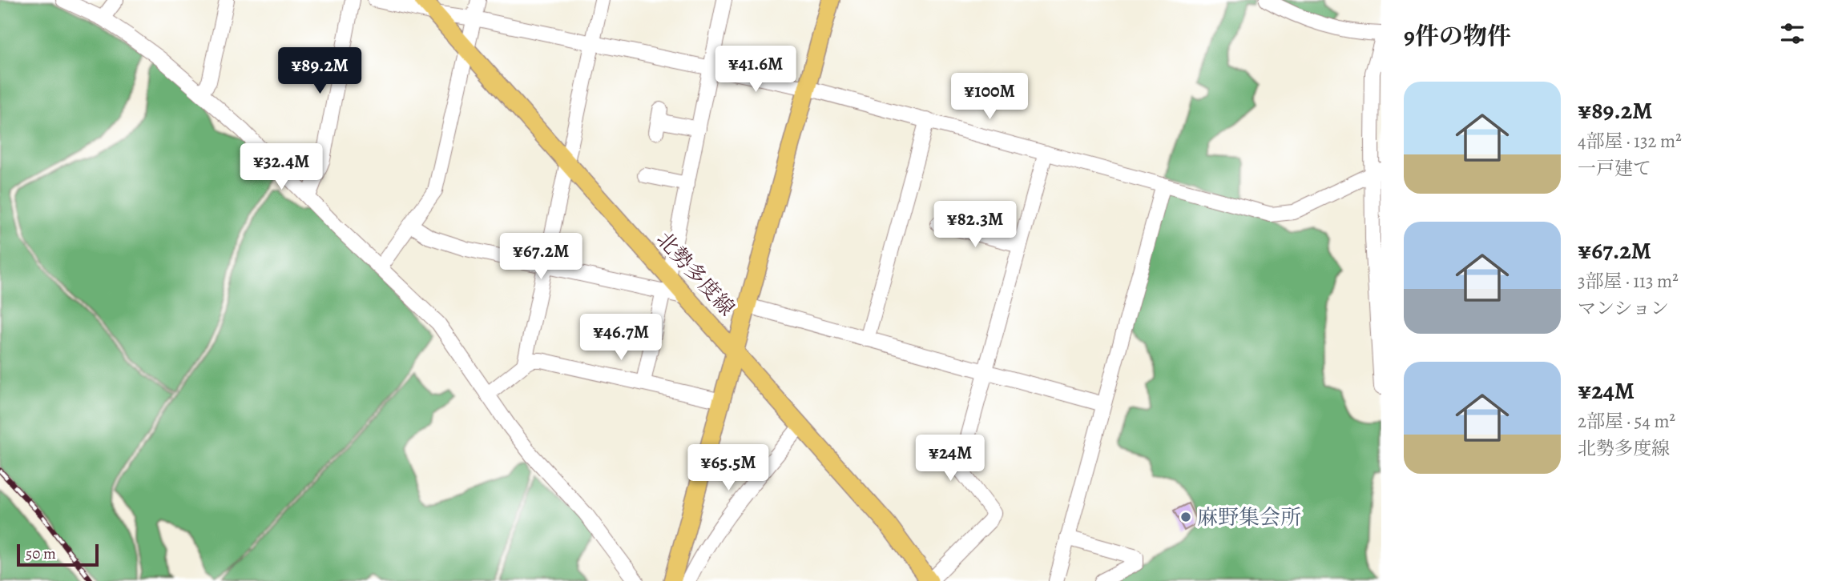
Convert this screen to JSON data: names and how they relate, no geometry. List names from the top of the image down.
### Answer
{
  "streets": {
    "main road": ["北勢多度線"]
  },
  "places": ["麻野集会所"],
  "scale_bar": "50 m",
  "page": {
    "heading": "9件の物件",
    "price": [
      "¥41.6M",
      "¥89.2M",
      "¥100M",
      "¥32.4M",
      "¥82.3M",
      "¥67.2M",
      "¥46.7M",
      "¥24M",
      "¥65.5M"
    ],
    "list": [
      {
        "name": "¥89.2M",
        "note": "4部屋 · 132 m² · 一戸建て"
      },
      {
        "name": "¥67.2M",
        "note": "3部屋 · 113 m² · マンション"
      },
      {
        "name": "¥24M",
        "note": "2部屋 · 54 m² · 北勢多度線"
      }
    ],
    "scale": "50 m"
  }
}
